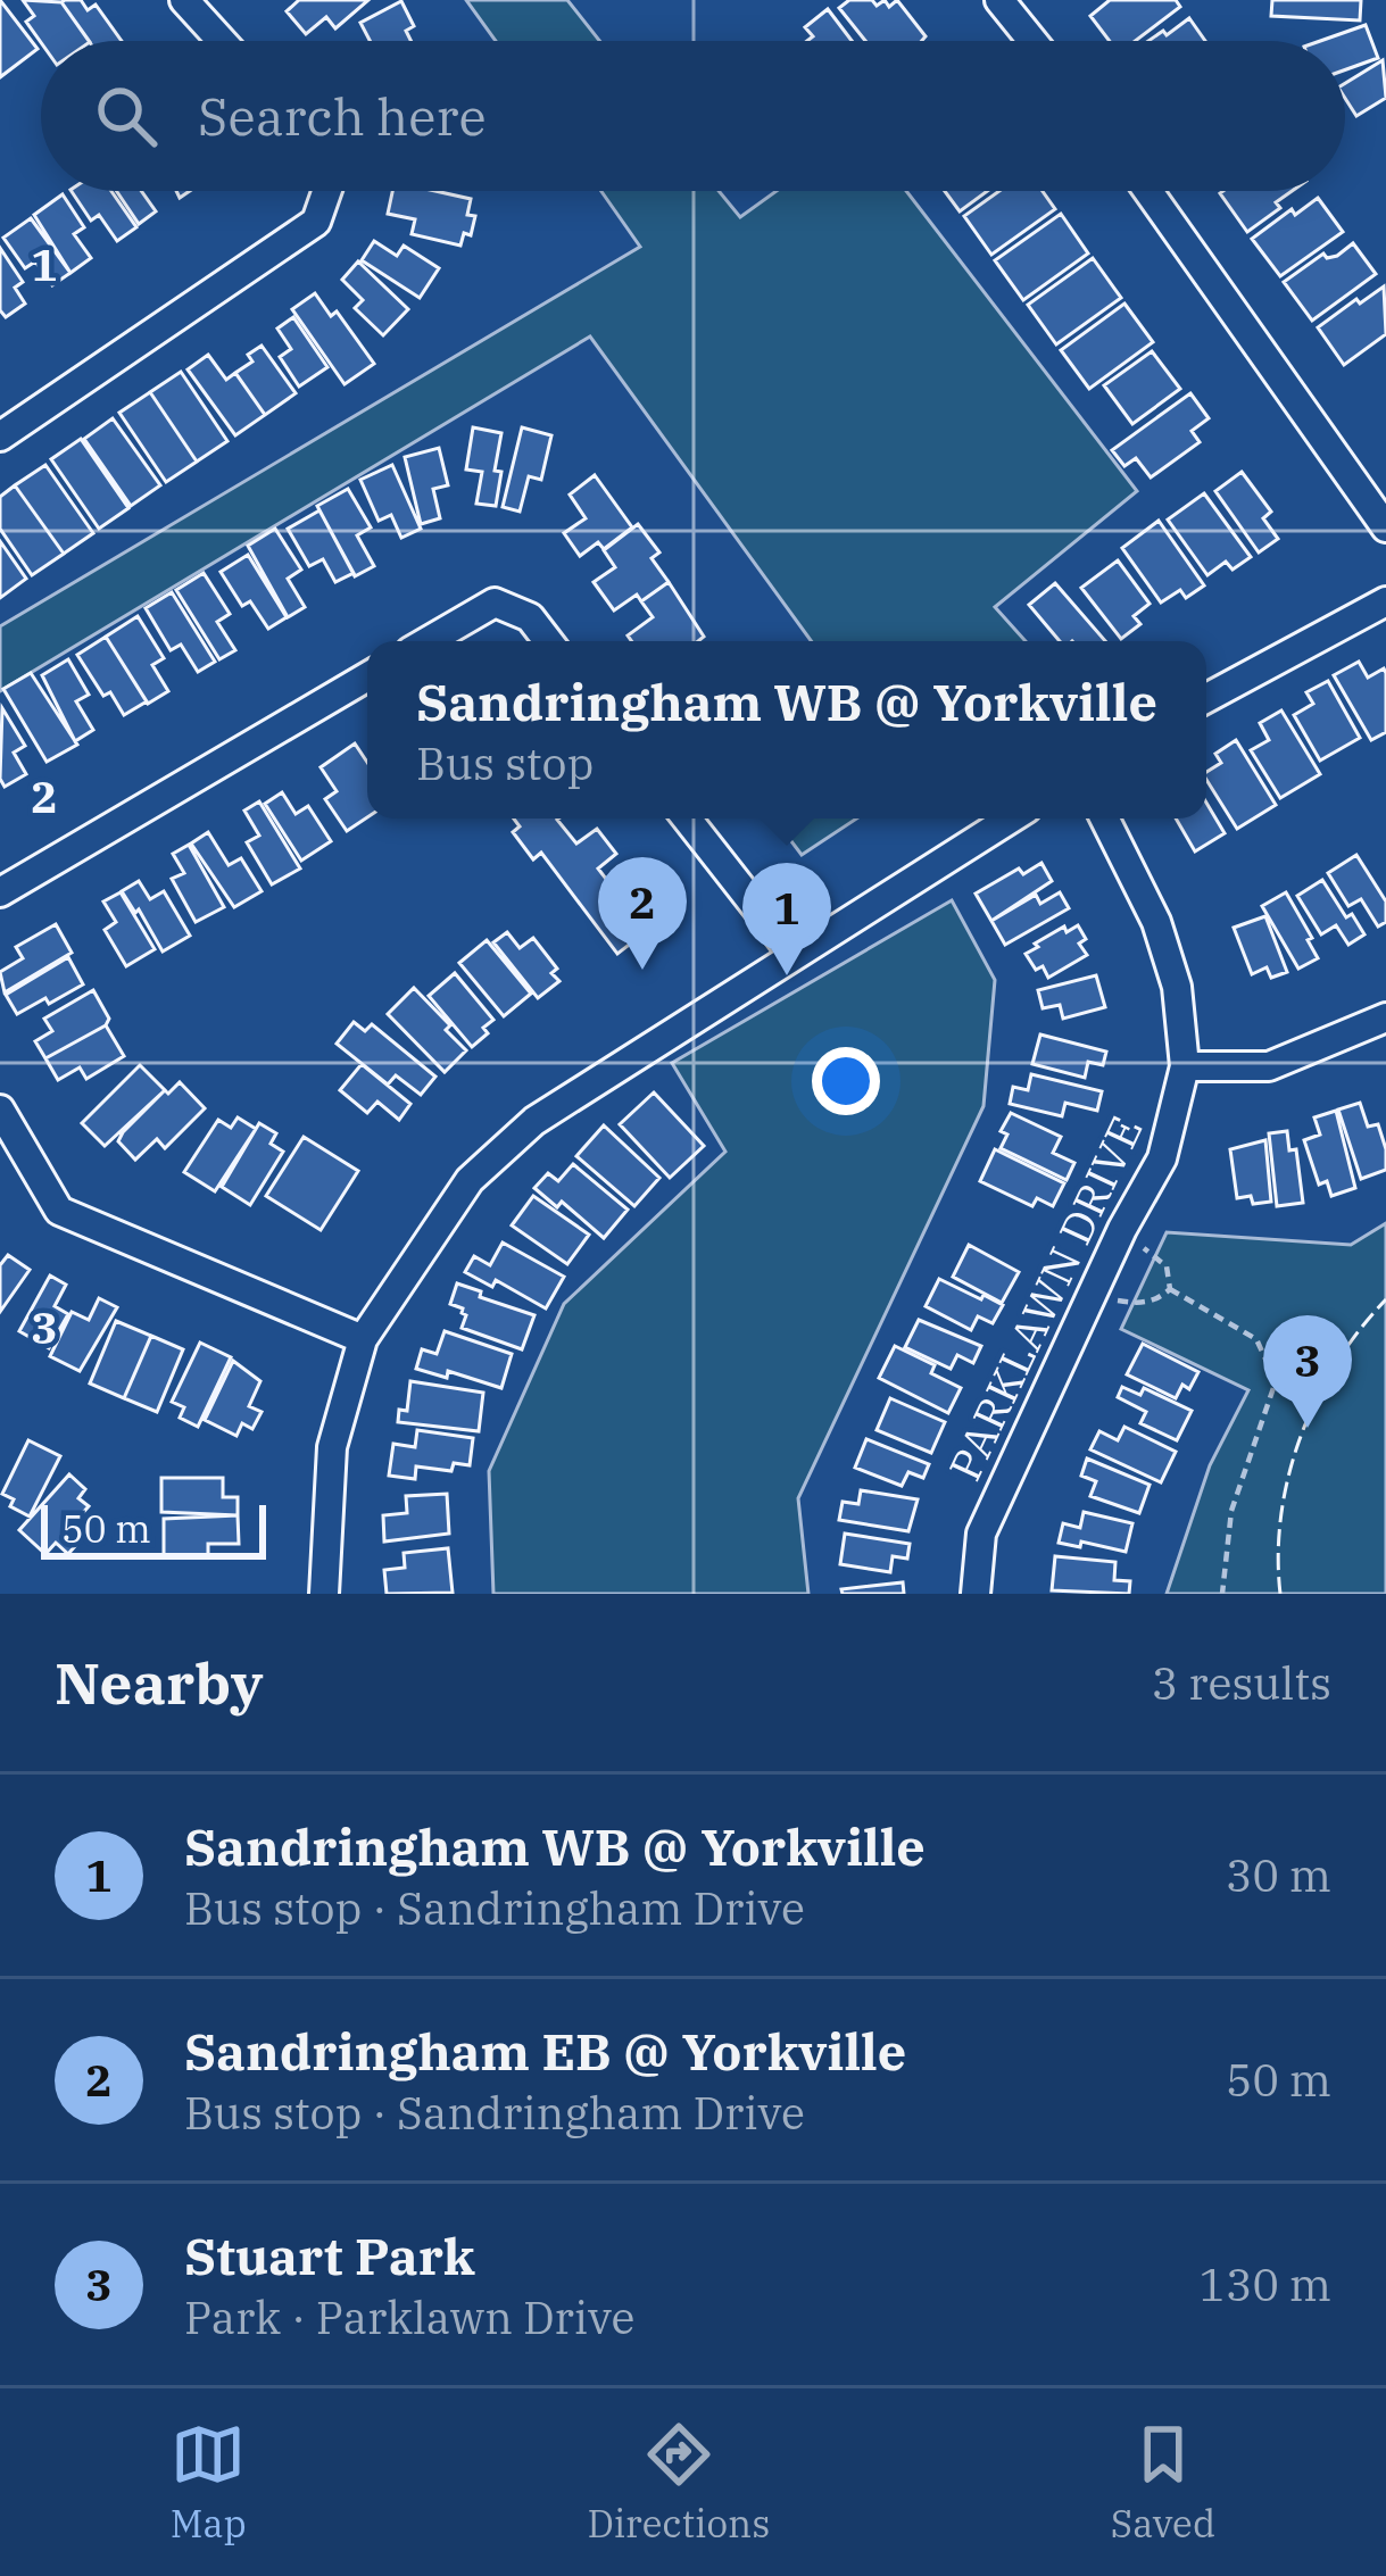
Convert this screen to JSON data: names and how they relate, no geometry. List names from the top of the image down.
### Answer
{
  "streets": {
    "street": ["PARKLAWN DRIVE"]
  },
  "scale_bar": "50 m",
  "page": {
    "search": "Search here",
    "popup": ["Sandringham WB @ Yorkville", "Bus stop"],
    "pins": ["2", "1", "3"],
    "scale": "50 m",
    "heading": ["Nearby", "3 results"],
    "list": [
      {
        "mark": "1",
        "name": "Sandringham WB @ Yorkville",
        "note": "Bus stop · Sandringham Drive",
        "value": "30 m"
      },
      {
        "mark": "2",
        "name": "Sandringham EB @ Yorkville",
        "note": "Bus stop · Sandringham Drive",
        "value": "50 m"
      },
      {
        "mark": "3",
        "name": "Stuart Park",
        "note": "Park · Parklawn Drive",
        "value": "130 m"
      }
    ],
    "nav": ["Map", "Directions", "Saved"]
  },
  "grid": {
    "rows": ["1", "2", "3"]
  }
}
